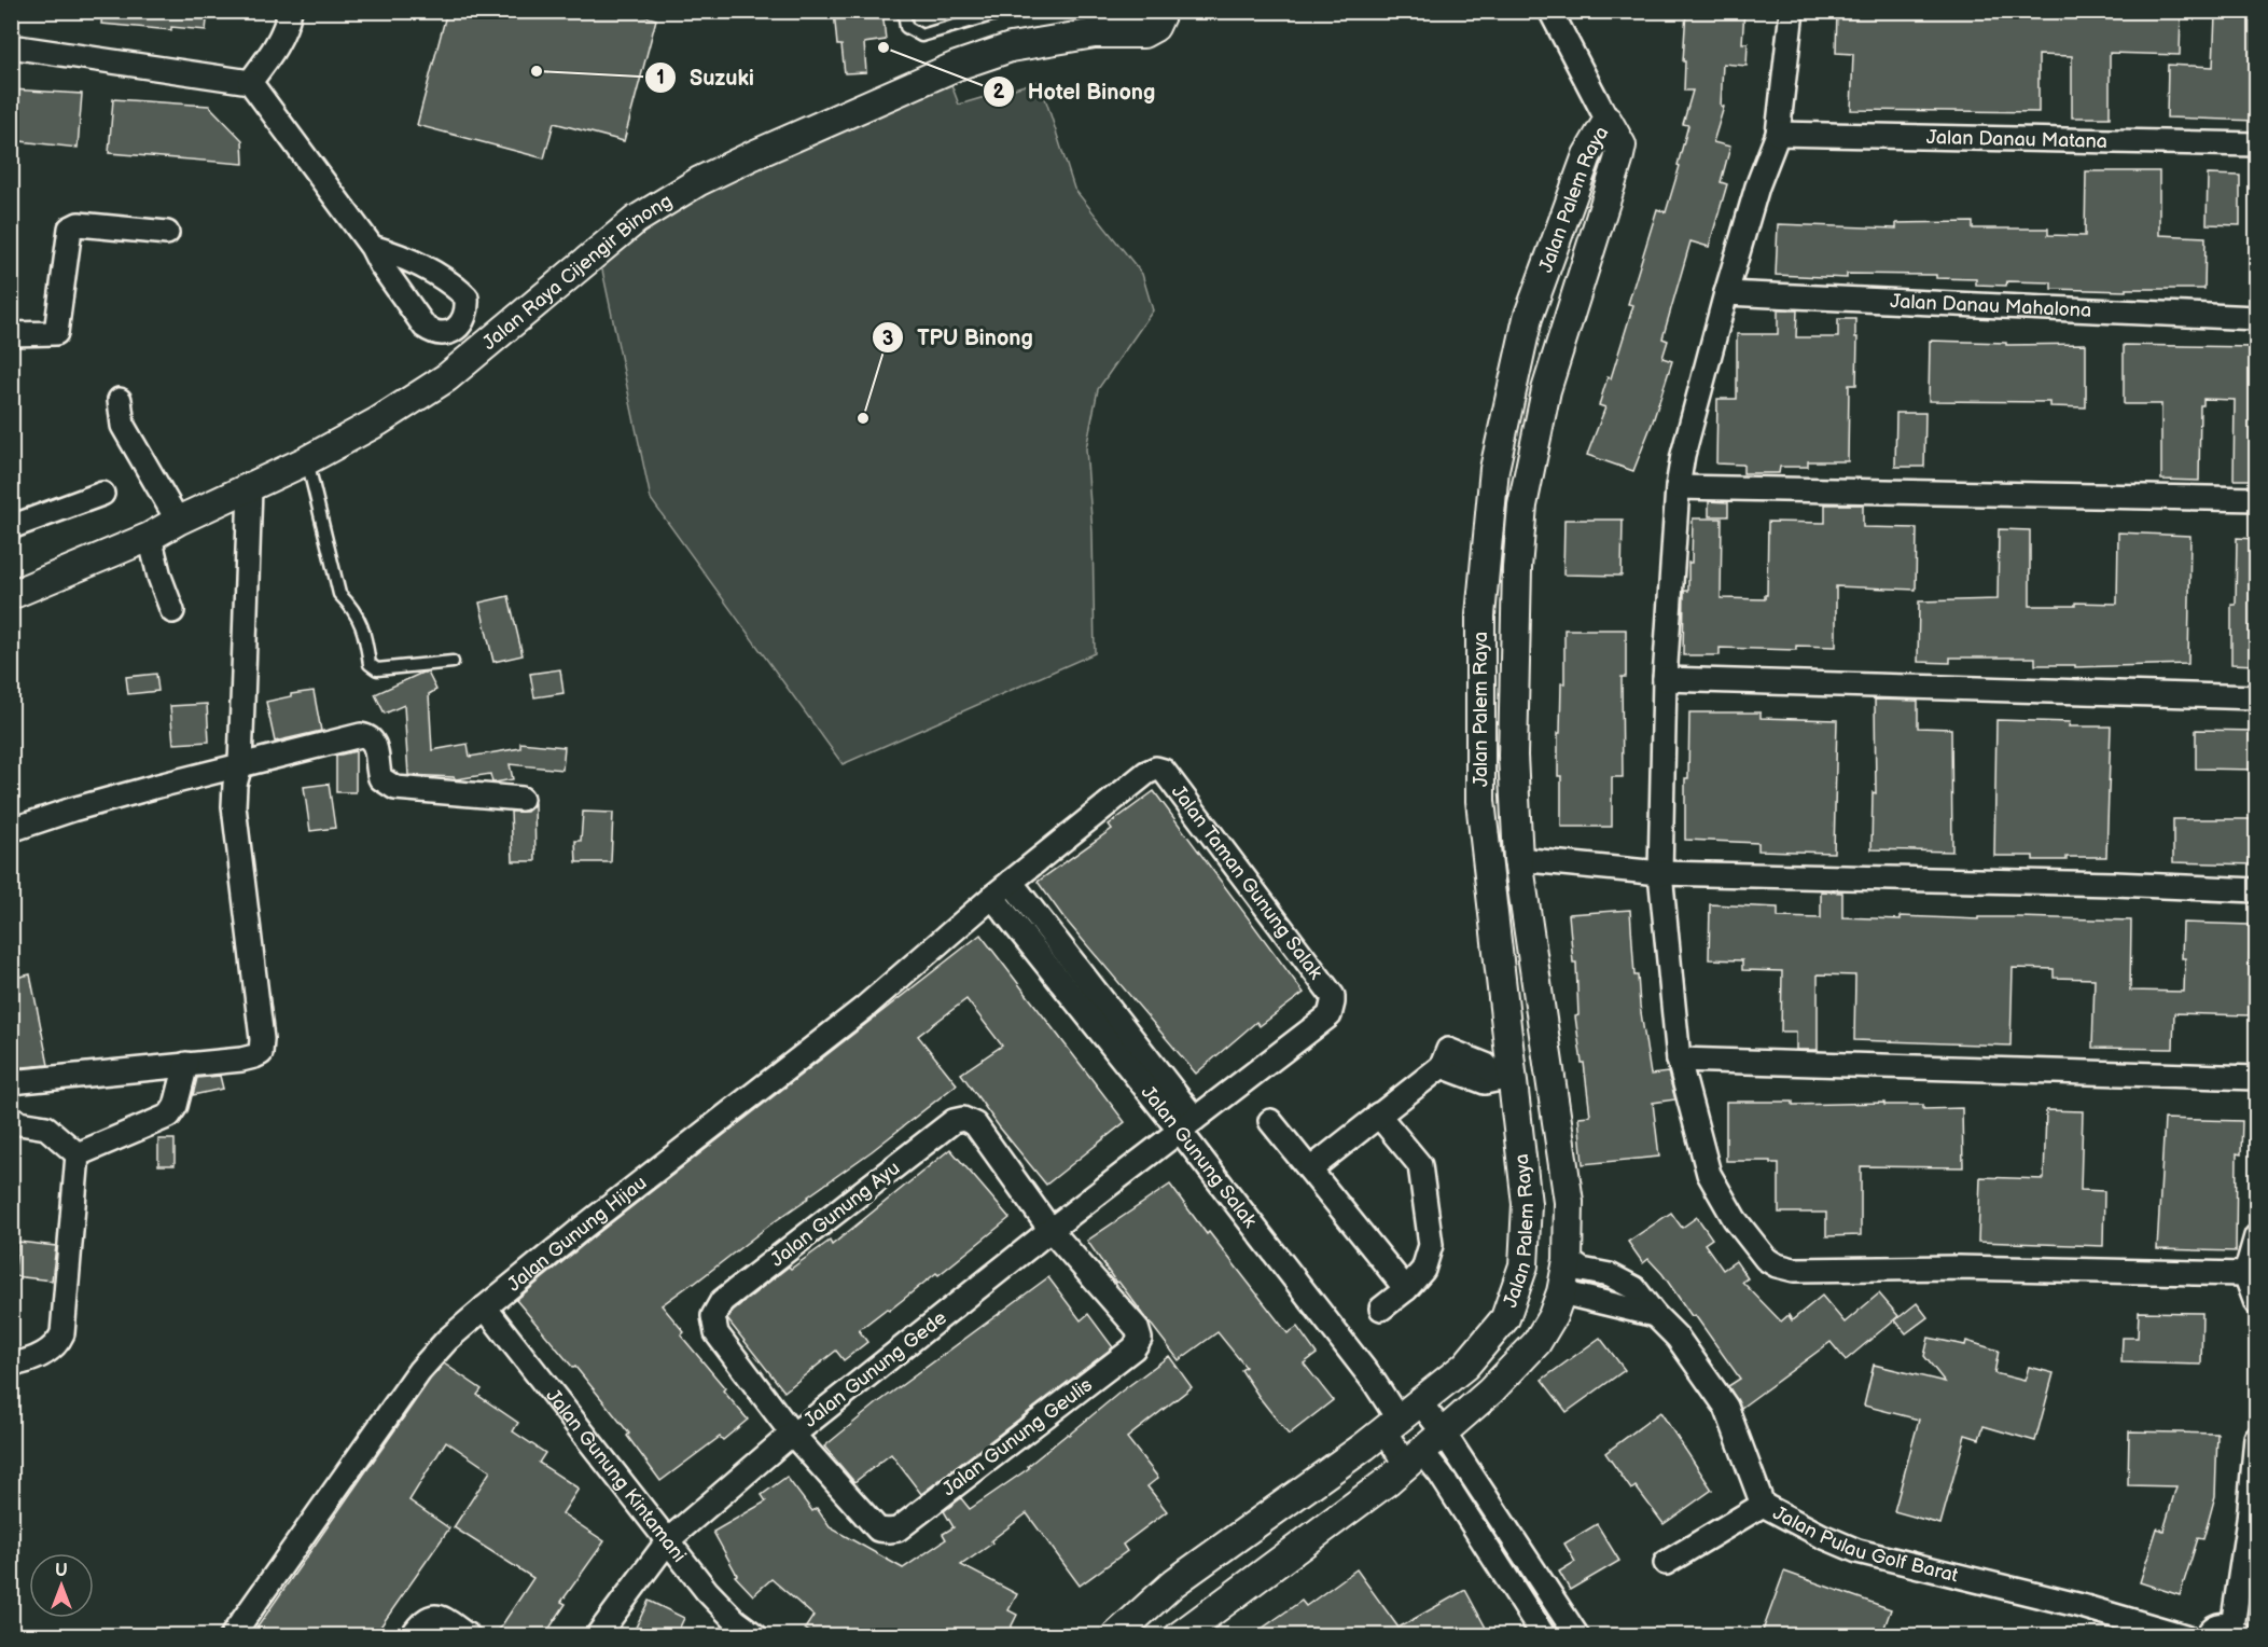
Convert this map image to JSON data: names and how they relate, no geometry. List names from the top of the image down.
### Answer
{
  "streets": {
    "street": [
      "Jalan Danau Matana",
      "Jalan Palem Raya",
      "Jalan Raya Cijengir Binong",
      "Jalan Danau Mahalona",
      "Jalan Taman Gunung Salak",
      "Jalan Gunung Salak",
      "Jalan Gunung Ayu",
      "Jalan Gunung Hijau",
      "Jalan Gunung Gede",
      "Jalan Gunung Geulis",
      "Jalan Gunung Kintamani",
      "Jalan Pulau Golf Barat"
    ]
  },
  "crossings": [
    ["Jalan Palem Raya", "Jalan Gunung Salak"],
    ["Jalan Palem Raya", "Jalan Pulau Golf Barat"],
    ["Jalan Taman Gunung Salak", "Jalan Gunung Salak"],
    ["Jalan Taman Gunung Salak", "Jalan Gunung Hijau"],
    ["Jalan Taman Gunung Salak", "Jalan Gunung Gede"],
    ["Jalan Gunung Salak", "Jalan Gunung Hijau"],
    ["Jalan Gunung Salak", "Jalan Gunung Gede"],
    ["Jalan Gunung Ayu", "Jalan Gunung Gede"],
    ["Jalan Gunung Ayu", "Jalan Gunung Geulis"],
    ["Jalan Gunung Hijau", "Jalan Gunung Kintamani"],
    ["Jalan Gunung Gede", "Jalan Gunung Geulis"],
    ["Jalan Gunung Gede", "Jalan Gunung Kintamani"]
  ],
  "places": ["Hotel Binong", "Suzuki", "TPU Binong"],
  "north": "top"
}
